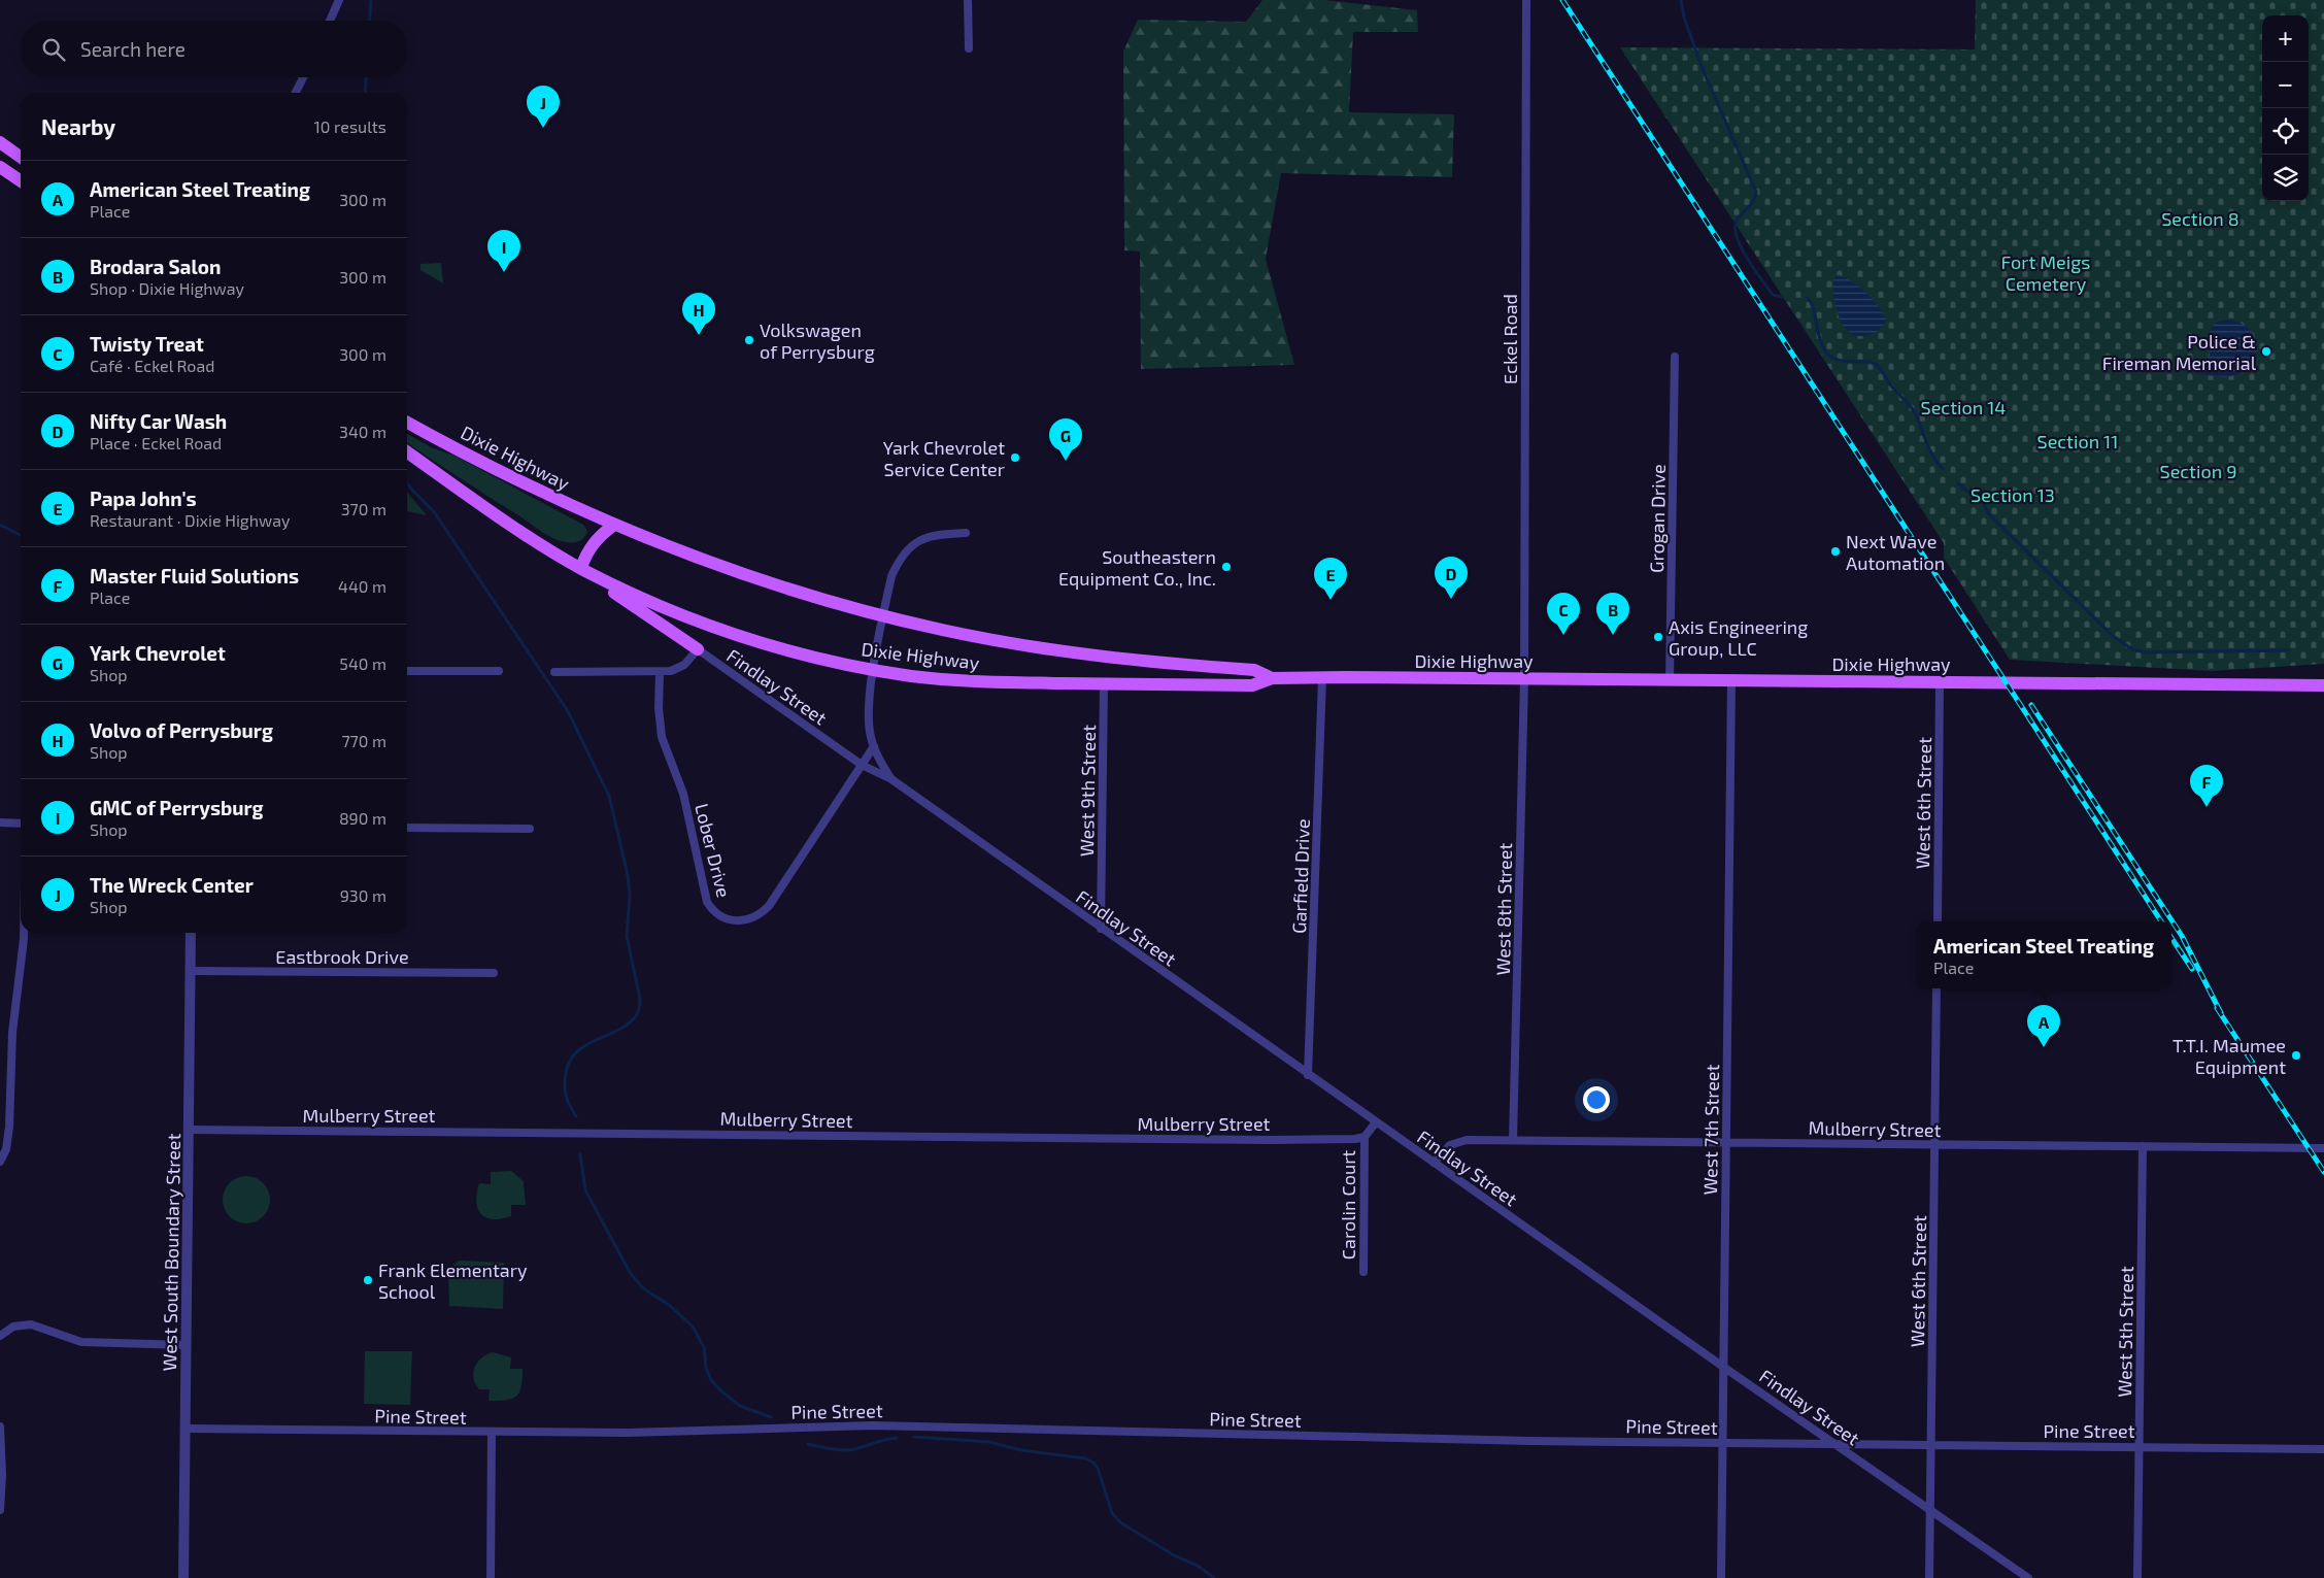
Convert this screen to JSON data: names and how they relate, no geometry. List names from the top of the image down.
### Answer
{
  "streets": {
    "main road": ["Dixie Highway"],
    "street": [
      "Eckel Road",
      "Grogan Drive",
      "Findlay Street",
      "West 9th Street",
      "West 6th Street",
      "Lober Drive",
      "Garfield Drive",
      "West 8th Street",
      "Eastbrook Drive",
      "Mulberry Street",
      "West 7th Street",
      "Carolin Court",
      "West South Boundary Street",
      "West 5th Street",
      "Pine Street"
    ]
  },
  "crossings": [
    ["Eckel Road", "Dixie Highway"],
    ["Eckel Road", "West 8th Street"],
    ["Dixie Highway", "Grogan Drive"],
    ["Dixie Highway", "Findlay Street"],
    ["Dixie Highway", "West 9th Street"],
    ["Dixie Highway", "West 6th Street"],
    ["Dixie Highway", "Garfield Drive"],
    ["Dixie Highway", "West 8th Street"],
    ["Dixie Highway", "West 7th Street"],
    ["Findlay Street", "West 9th Street"],
    ["Findlay Street", "West 6th Street"],
    ["Findlay Street", "Lober Drive"],
    ["Findlay Street", "Garfield Drive"],
    ["Findlay Street", "Mulberry Street"],
    ["Findlay Street", "West 7th Street"],
    ["Findlay Street", "Pine Street"],
    ["West 6th Street", "Mulberry Street"],
    ["West 6th Street", "Pine Street"],
    ["West 8th Street", "Mulberry Street"],
    ["Eastbrook Drive", "West South Boundary Street"],
    ["Mulberry Street", "West 7th Street"],
    ["Mulberry Street", "Carolin Court"],
    ["Mulberry Street", "West South Boundary Street"],
    ["Mulberry Street", "West 5th Street"],
    ["West 7th Street", "Pine Street"],
    ["West South Boundary Street", "Pine Street"],
    ["West 5th Street", "Pine Street"]
  ],
  "parks": [
    "Section 8",
    "Fort Meigs Cemetery",
    "Section 14",
    "Section 11",
    "Section 9",
    "Section 13"
  ],
  "places": [
    "Volkswagen of Perrysburg",
    "Police & Fireman Memorial",
    "Yark Chevrolet Service Center",
    "Next Wave Automation",
    "Southeastern Equipment Co., Inc.",
    "Axis Engineering Group, LLC",
    "T.T.I. Maumee Equipment",
    "Frank Elementary School"
  ],
  "page": {
    "map_buttons": ["+", "−"],
    "search": "Search here",
    "pins": [
      "J",
      "I",
      "H",
      "G",
      "D",
      "E",
      "B",
      "C",
      "F",
      "A"
    ],
    "heading": ["Nearby", "10 results"],
    "list": [
      {
        "mark": "A",
        "name": "American Steel Treating",
        "note": "Place",
        "value": "300 m"
      },
      {
        "mark": "B",
        "name": "Brodara Salon",
        "note": "Shop · Dixie Highway",
        "value": "300 m"
      },
      {
        "mark": "C",
        "name": "Twisty Treat",
        "note": "Café · Eckel Road",
        "value": "300 m"
      },
      {
        "mark": "D",
        "name": "Nifty Car Wash",
        "note": "Place · Eckel Road",
        "value": "340 m"
      },
      {
        "mark": "E",
        "name": "Papa John's",
        "note": "Restaurant · Dixie Highway",
        "value": "370 m"
      },
      {
        "mark": "F",
        "name": "Master Fluid Solutions",
        "note": "Place",
        "value": "440 m"
      },
      {
        "mark": "G",
        "name": "Yark Chevrolet",
        "note": "Shop",
        "value": "540 m"
      },
      {
        "mark": "H",
        "name": "Volvo of Perrysburg",
        "note": "Shop",
        "value": "770 m"
      },
      {
        "mark": "I",
        "name": "GMC of Perrysburg",
        "note": "Shop",
        "value": "890 m"
      },
      {
        "mark": "J",
        "name": "The Wreck Center",
        "note": "Shop",
        "value": "930 m"
      }
    ],
    "popup": ["American Steel Treating", "Place"]
  }
}
